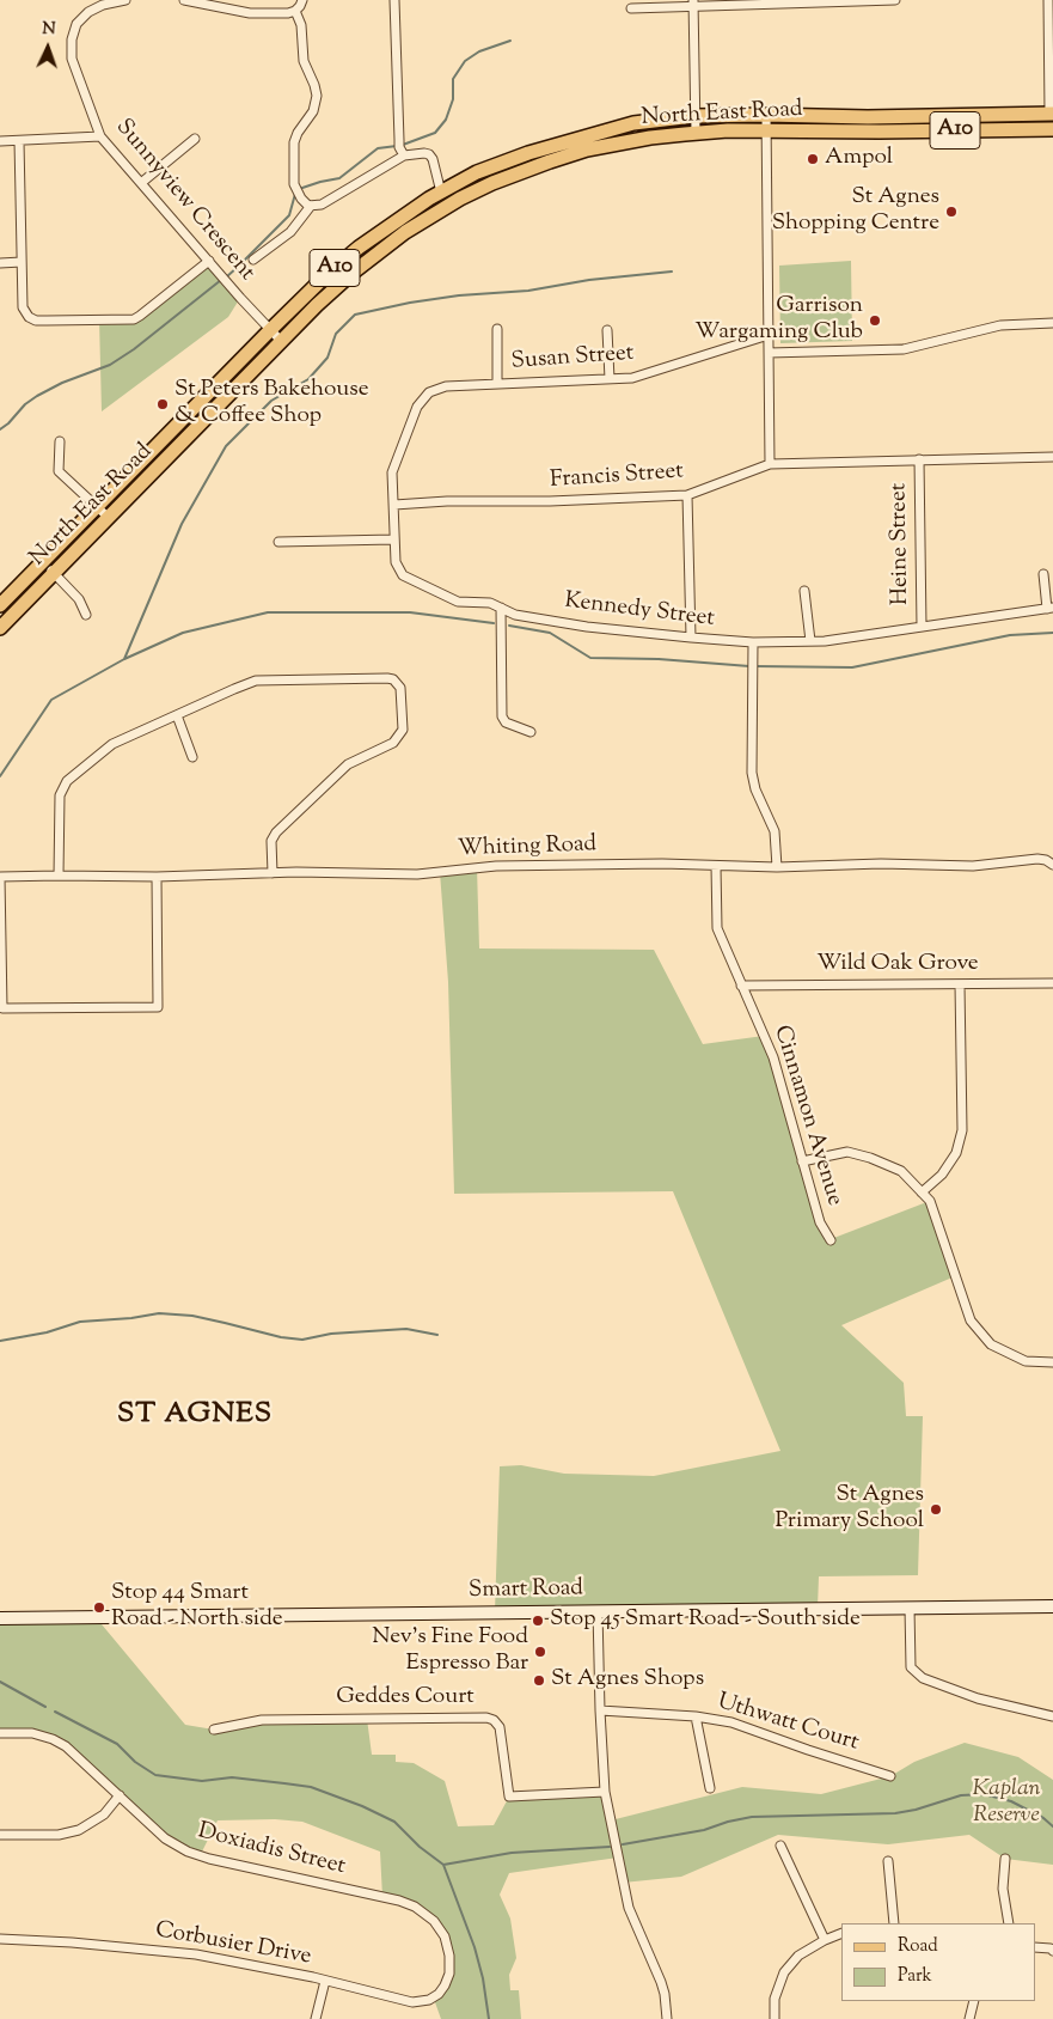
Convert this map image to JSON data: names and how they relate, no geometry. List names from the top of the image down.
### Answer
{
  "streets": {
    "main road": ["North East Road", "A10", "Smart Road"],
    "street": [
      "Sunnyview Crescent",
      "Susan Street",
      "Francis Street",
      "Heine Street",
      "Kennedy Street",
      "Whiting Road",
      "Wild Oak Grove",
      "Cinnamon Avenue",
      "Geddes Court",
      "Uthwatt Court",
      "Doxiadis Street",
      "Corbusier Drive"
    ]
  },
  "crossings": [
    ["North East Road", "Sunnyview Crescent"],
    ["Susan Street", "Kennedy Street"],
    ["Francis Street", "Heine Street"],
    ["Francis Street", "Kennedy Street"],
    ["Heine Street", "Kennedy Street"],
    ["Whiting Road", "Cinnamon Avenue"],
    ["Wild Oak Grove", "Cinnamon Avenue"],
    ["Doxiadis Street", "Corbusier Drive"]
  ],
  "districts": ["ST AGNES"],
  "parks": ["Kaplan Reserve"],
  "places": [
    "Ampol",
    "St Agnes Shopping Centre",
    "Garrison Wargaming Club",
    "St Peters Bakehouse & Coffee Shop",
    "St Agnes Primary School",
    "Stop 44 Smart Road - North side",
    "Stop 45 Smart Road - South side",
    "Nev's Fine Food Espresso Bar",
    "St Agnes Shops"
  ],
  "legend": ["Road", "Park"],
  "north": "top"
}
